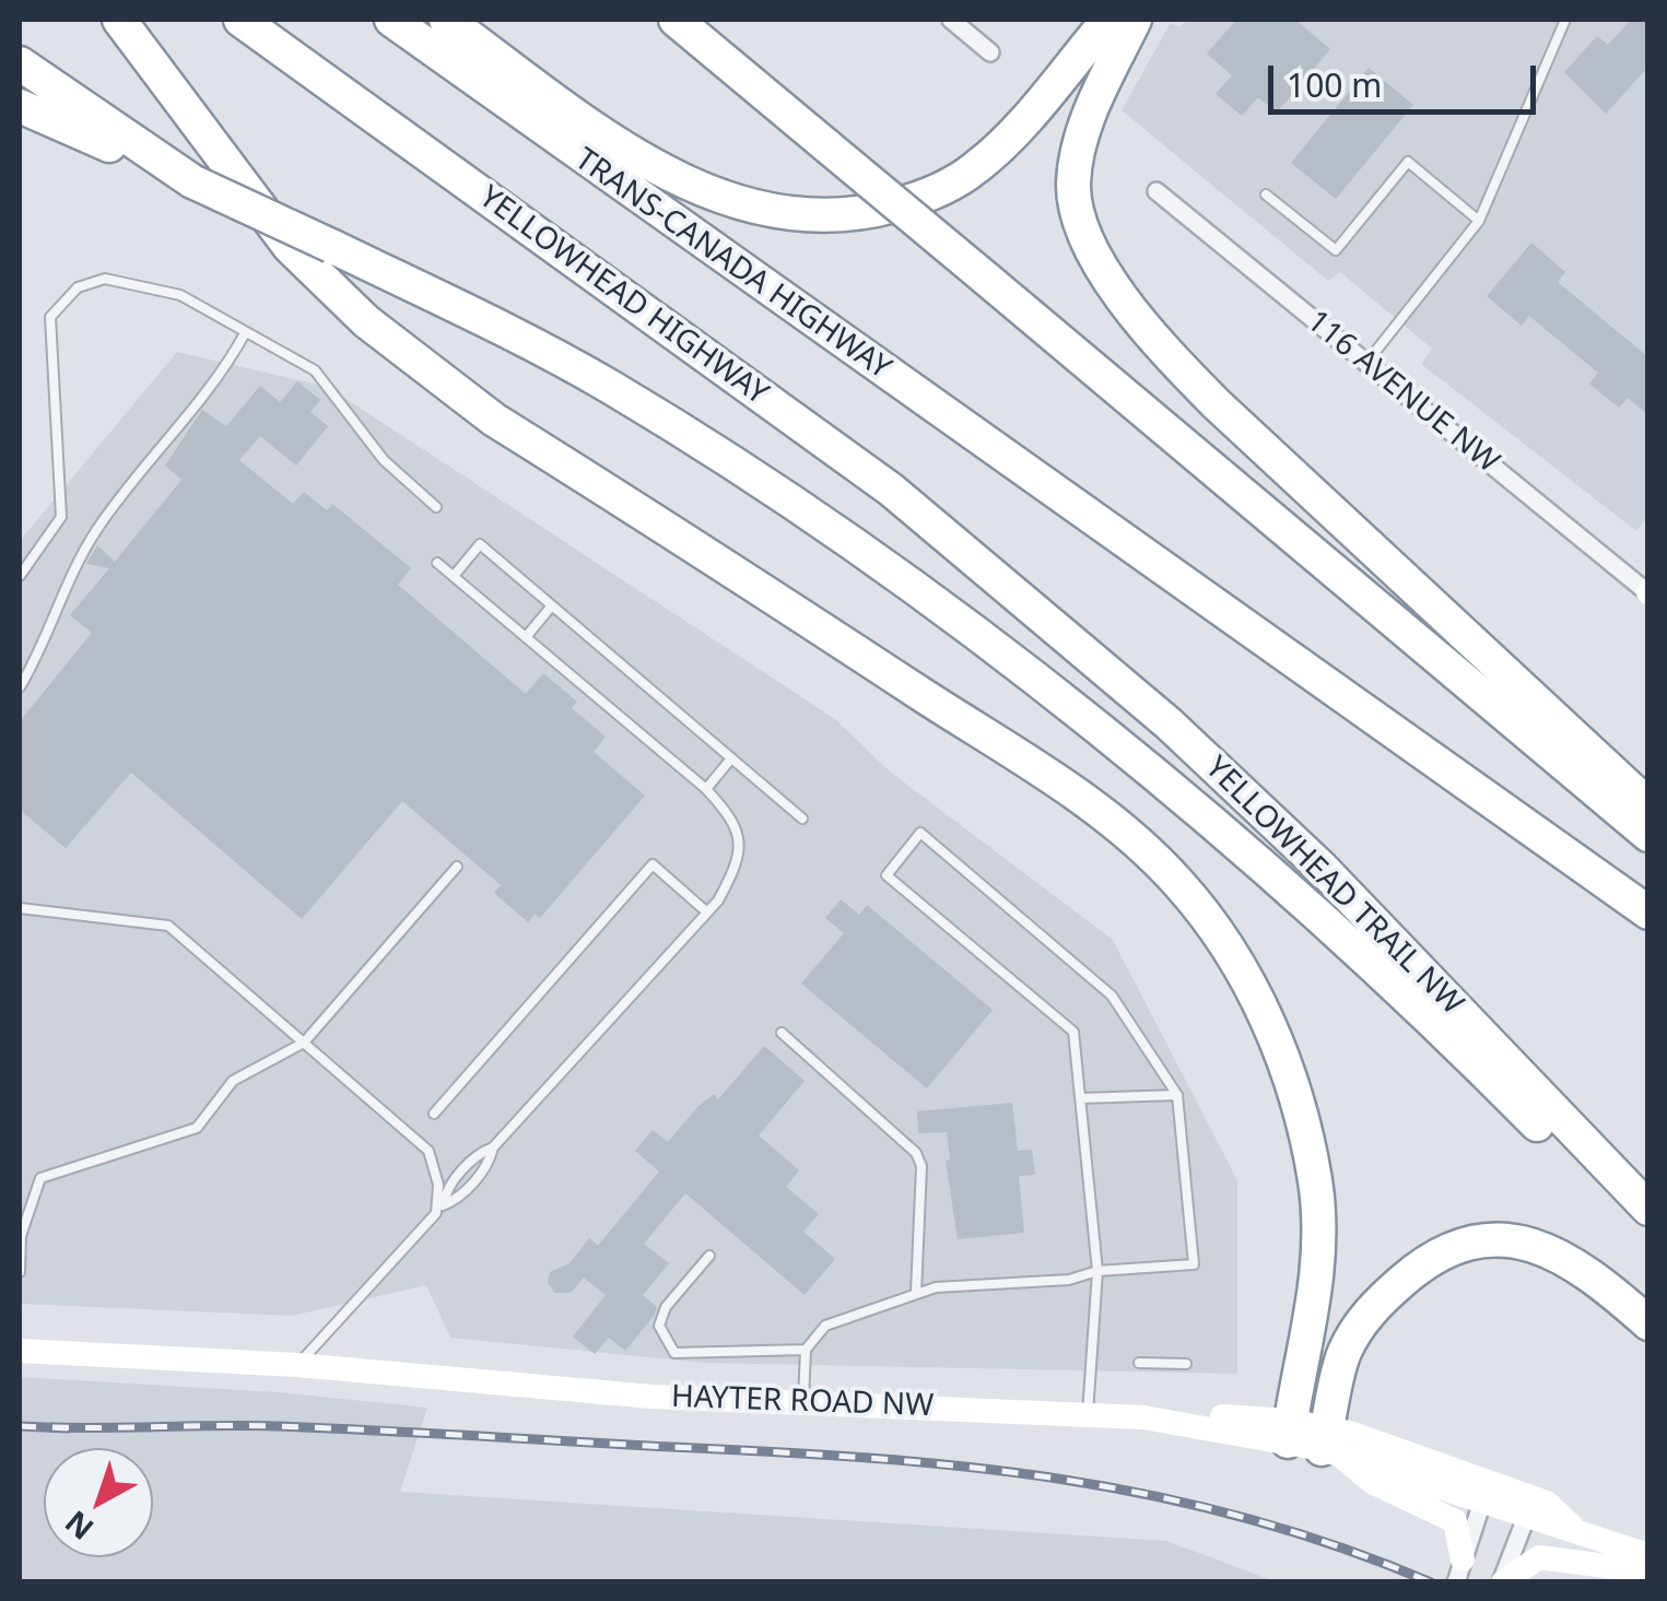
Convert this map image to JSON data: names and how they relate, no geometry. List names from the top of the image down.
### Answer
{
  "streets": {
    "highway": ["TRANS-CANADA HIGHWAY", "YELLOWHEAD HIGHWAY", "YELLOWHEAD TRAIL NW"],
    "street": ["116 AVENUE NW", "HAYTER ROAD NW"]
  },
  "crossings": [
    ["YELLOWHEAD HIGHWAY", "YELLOWHEAD TRAIL NW"]
  ],
  "scale_bar": "100 m",
  "north": "bottom left"
}
